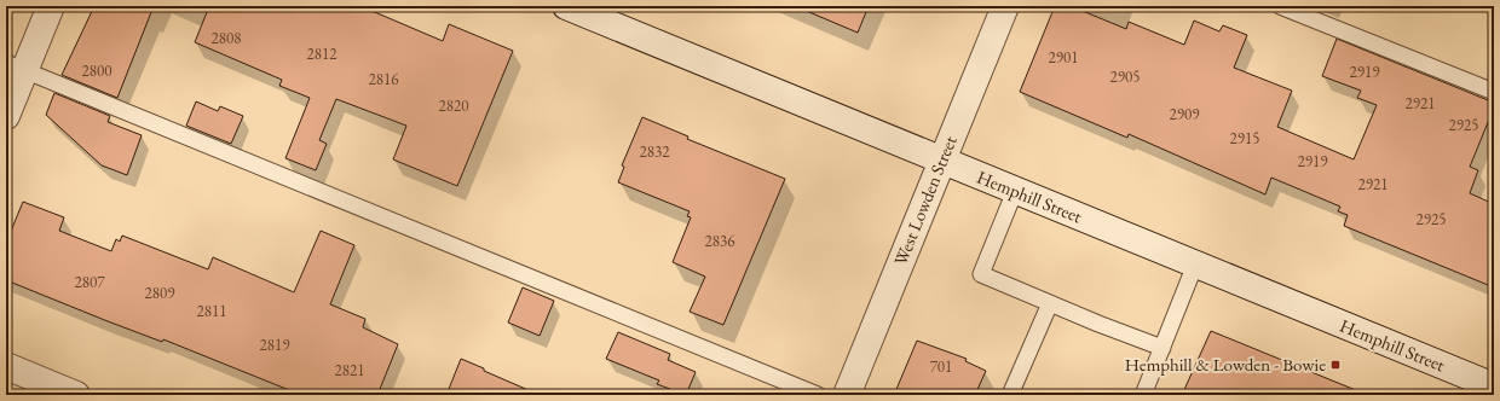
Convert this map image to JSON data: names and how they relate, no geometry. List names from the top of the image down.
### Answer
{
  "streets": {
    "main road": ["Hemphill Street", "West Lowden Street"]
  },
  "crossings": [
    ["Hemphill Street", "West Lowden Street"]
  ],
  "places": {
    "transit": ["Hemphill & Lowden - Bowie"]
  },
  "house_numbers": [
    "2808",
    "2812",
    "2901",
    "2800",
    "2919",
    "2905",
    "2816",
    "2921",
    "2820",
    "2909",
    "2925",
    "2915",
    "2832",
    "2919",
    "2921",
    "2925",
    "2836",
    "2807",
    "2809",
    "2811",
    "2819",
    "701",
    "2821"
  ]
}
